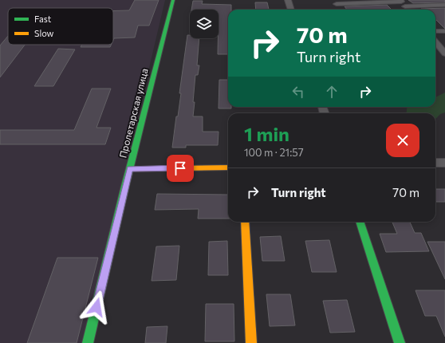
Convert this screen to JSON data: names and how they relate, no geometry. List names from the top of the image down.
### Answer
{
  "streets": {
    "street": ["Пролетарская улица"]
  },
  "legend": ["Fast", "Slow"],
  "page": {
    "turn": ["70 m", "Turn right"],
    "heading": ["1 min", "100 m · 21:57"],
    "list": [
      {
        "name": "Turn right",
        "value": "70 m"
      }
    ]
  }
}
